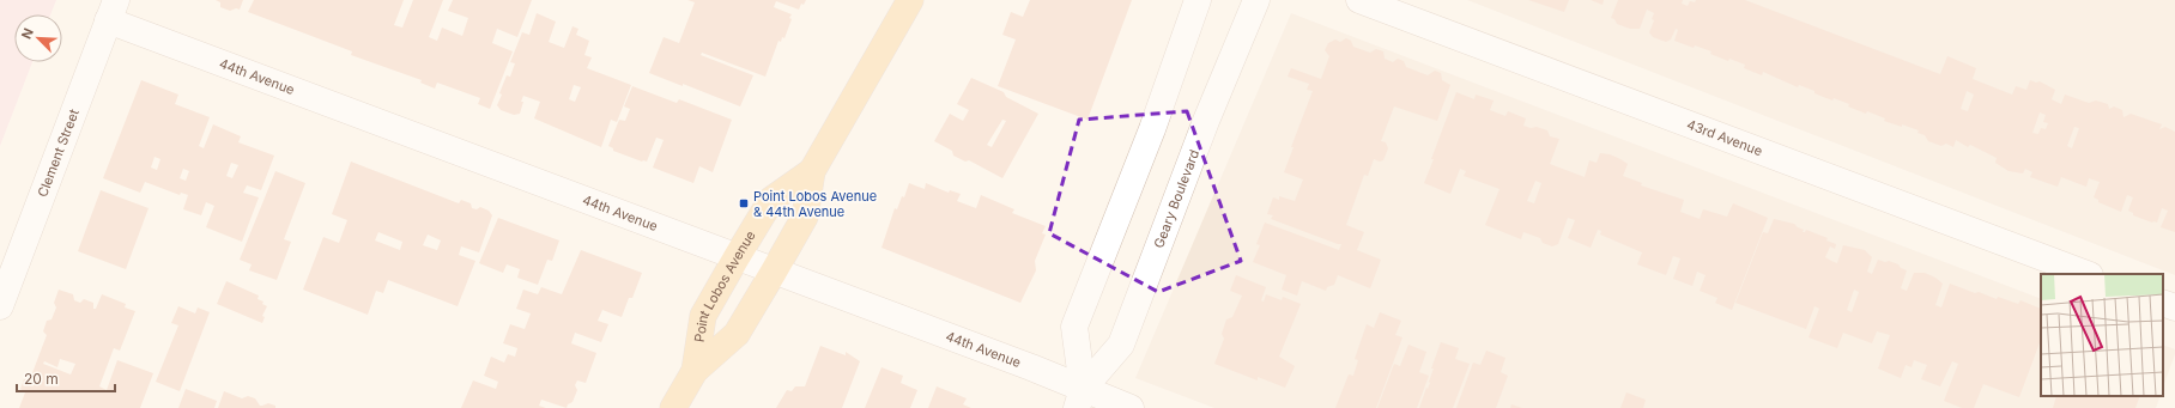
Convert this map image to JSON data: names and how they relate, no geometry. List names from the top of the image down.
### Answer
{
  "streets": {
    "main road": ["Point Lobos Avenue"],
    "street": [
      "44th Avenue",
      "43rd Avenue",
      "Clement Street",
      "Geary Boulevard"
    ]
  },
  "crossings": [
    ["44th Avenue", "Clement Street"],
    ["44th Avenue", "Geary Boulevard"],
    ["44th Avenue", "Point Lobos Avenue"]
  ],
  "places": {
    "transit": ["Point Lobos Avenue & 44th Avenue"]
  },
  "scale_bar": "20 m",
  "north": "top left"
}
